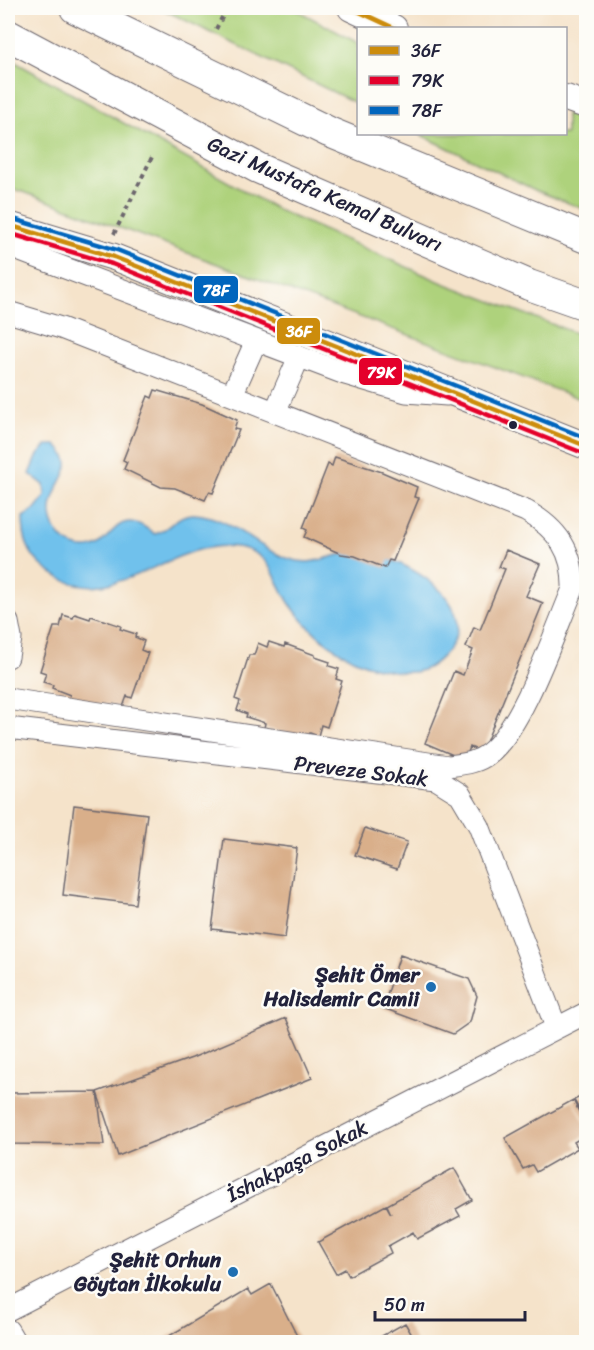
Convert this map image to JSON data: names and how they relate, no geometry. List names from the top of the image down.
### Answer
{
  "streets": {
    "highway": ["Gazi Mustafa Kemal Bulvarı"],
    "street": ["Preveze Sokak", "İshakpaşa Sokak"]
  },
  "crossings": [
    ["Preveze Sokak", "İshakpaşa Sokak"]
  ],
  "places": ["Şehit Ömer Halisdemir Camii", "Şehit Orhun Göytan İlkokulu"],
  "lines": ["transit line 36F", "transit line 78F", "transit line 79K"],
  "legend": ["36F", "79K", "78F"],
  "scale_bar": "50 m"
}
